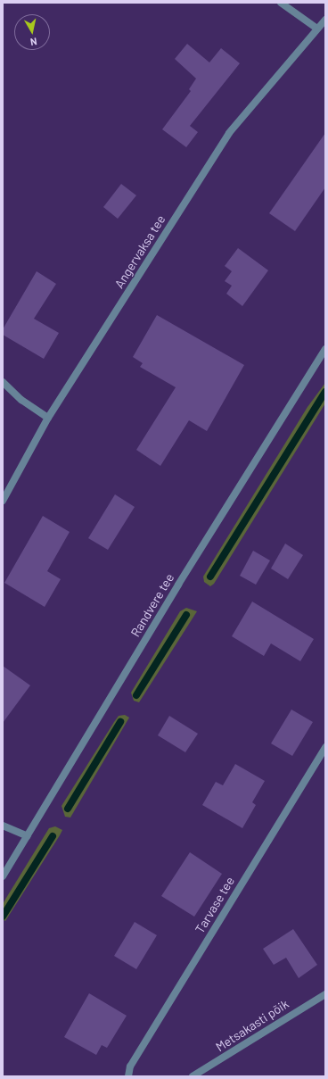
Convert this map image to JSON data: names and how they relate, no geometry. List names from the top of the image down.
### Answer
{
  "streets": {
    "street": [
      "Angervaksa tee",
      "Randvere tee",
      "Tarvase tee",
      "Metsakasti põik"
    ]
  },
  "north": "bottom"
}
